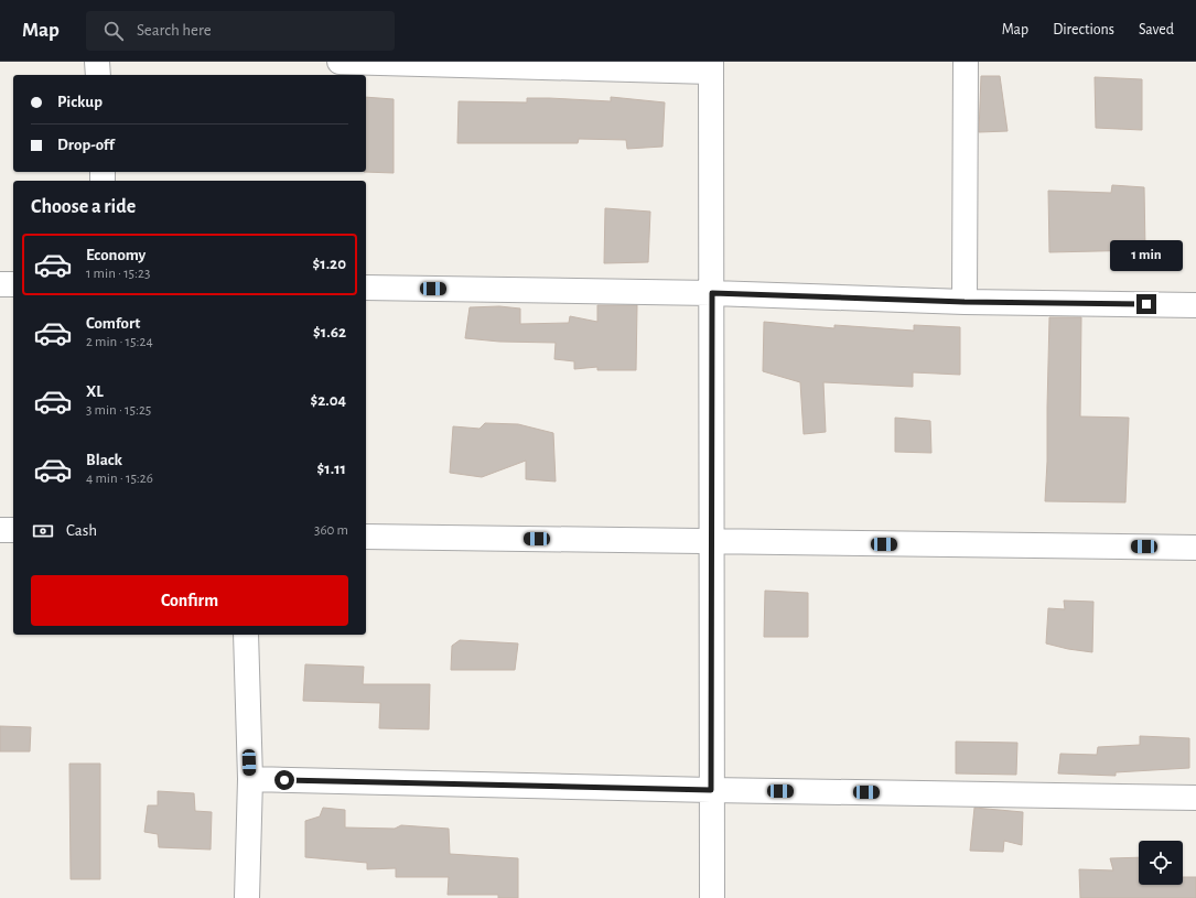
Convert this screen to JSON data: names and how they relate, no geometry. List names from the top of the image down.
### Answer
{
  "page": {
    "header": "Map",
    "search": "Search here",
    "nav": ["Map", "Directions", "Saved"],
    "banner": ["Pickup", "Drop-off"],
    "heading": "Choose a ride",
    "list": [
      {
        "name": "Economy",
        "note": "1 min · 15:23",
        "value": "$1.20"
      },
      {
        "name": "Comfort",
        "note": "2 min · 15:24",
        "value": "$1.62"
      },
      {
        "name": "XL",
        "note": "3 min · 15:25",
        "value": "$2.04"
      },
      {
        "name": "Black",
        "note": "4 min · 15:26",
        "value": "$1.11"
      }
    ],
    "bubble": "1 min",
    "pay": ["Cash", "360 m"],
    "buttons": "Confirm"
  }
}
